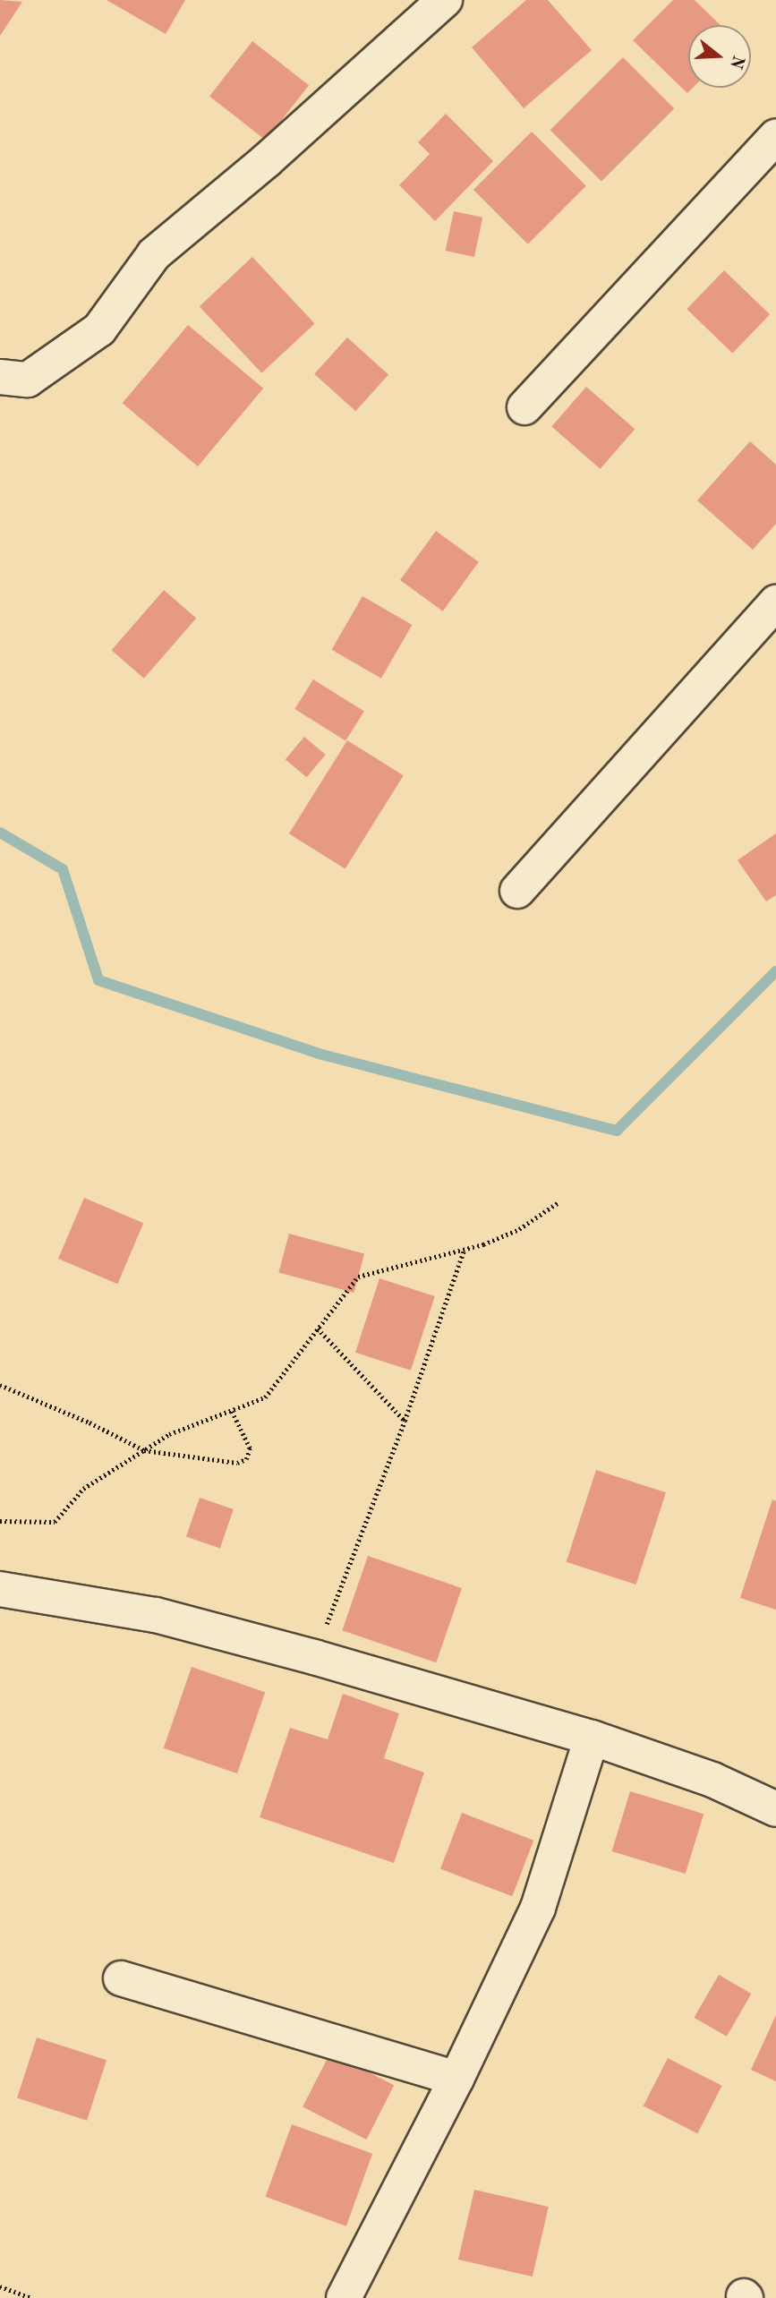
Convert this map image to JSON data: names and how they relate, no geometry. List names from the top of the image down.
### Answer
{
  "north": "right"
}
